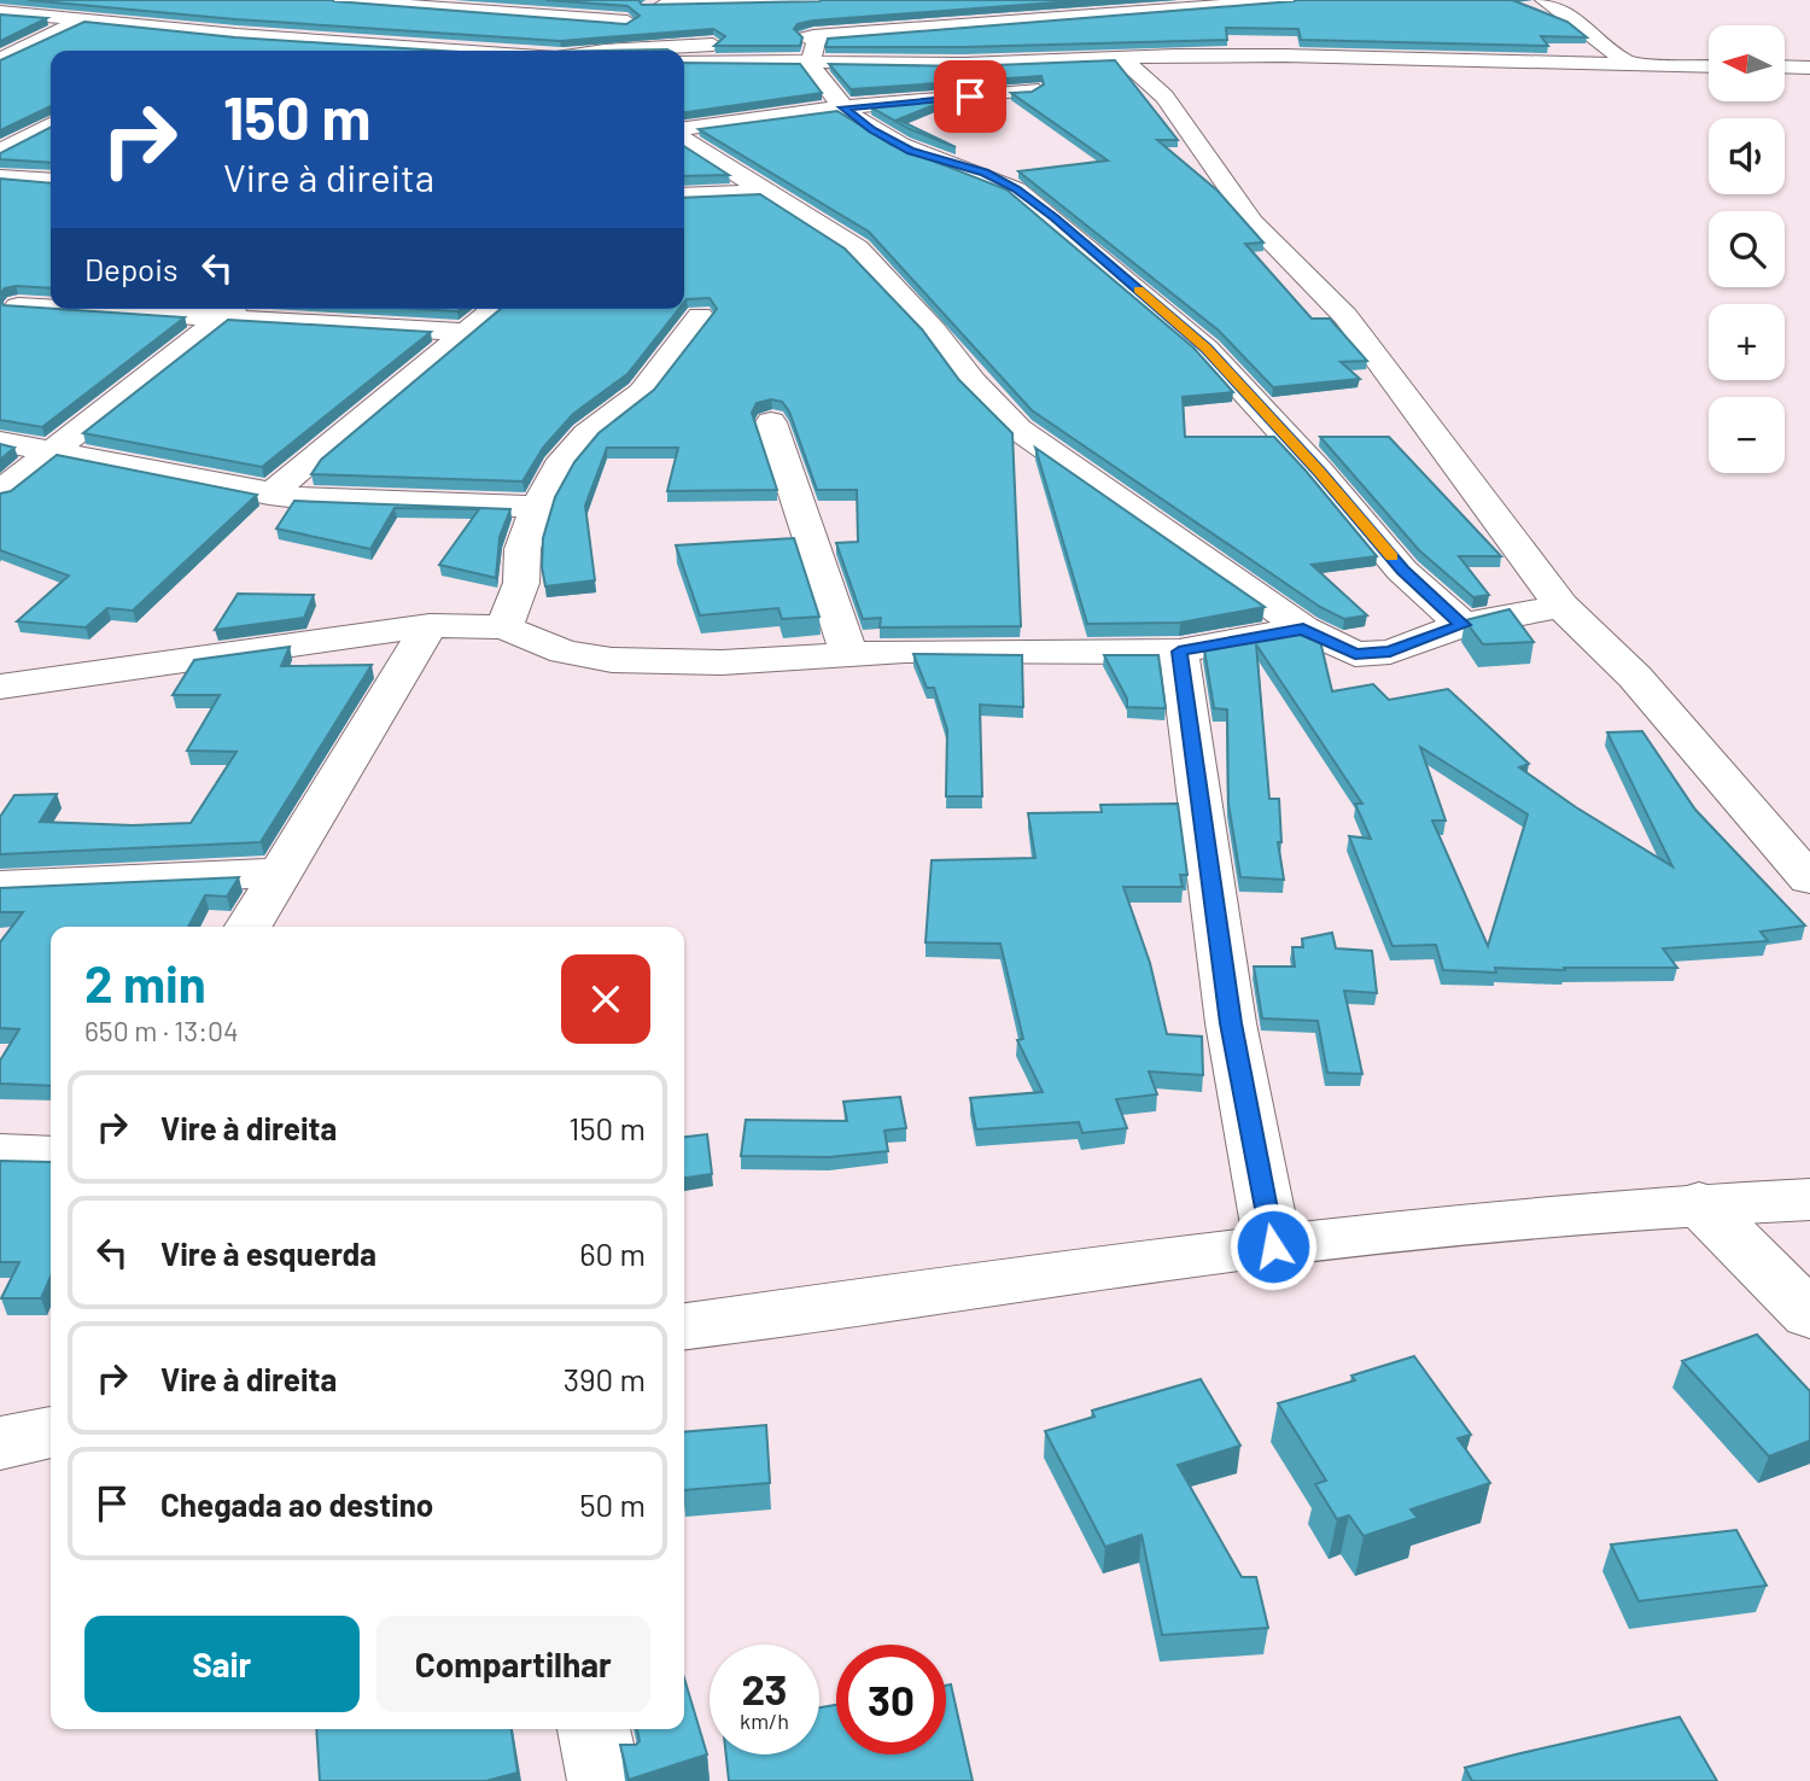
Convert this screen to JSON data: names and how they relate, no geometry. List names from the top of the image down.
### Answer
{
  "north": "left",
  "page": {
    "map_buttons": ["+", "−"],
    "turn": ["150 m", "Vire à direita"],
    "then": "Depois",
    "heading": ["2 min", "650 m · 13:04"],
    "list": [
      {
        "name": "Vire à direita",
        "value": "150 m"
      },
      {
        "name": "Vire à esquerda",
        "value": "60 m"
      },
      {
        "name": "Vire à direita",
        "value": "390 m"
      },
      {
        "name": "Chegada ao destino",
        "value": "50 m"
      }
    ],
    "buttons": ["Sair", "Compartilhar"],
    "speed": "23 km/h",
    "limit": "30"
  }
}
